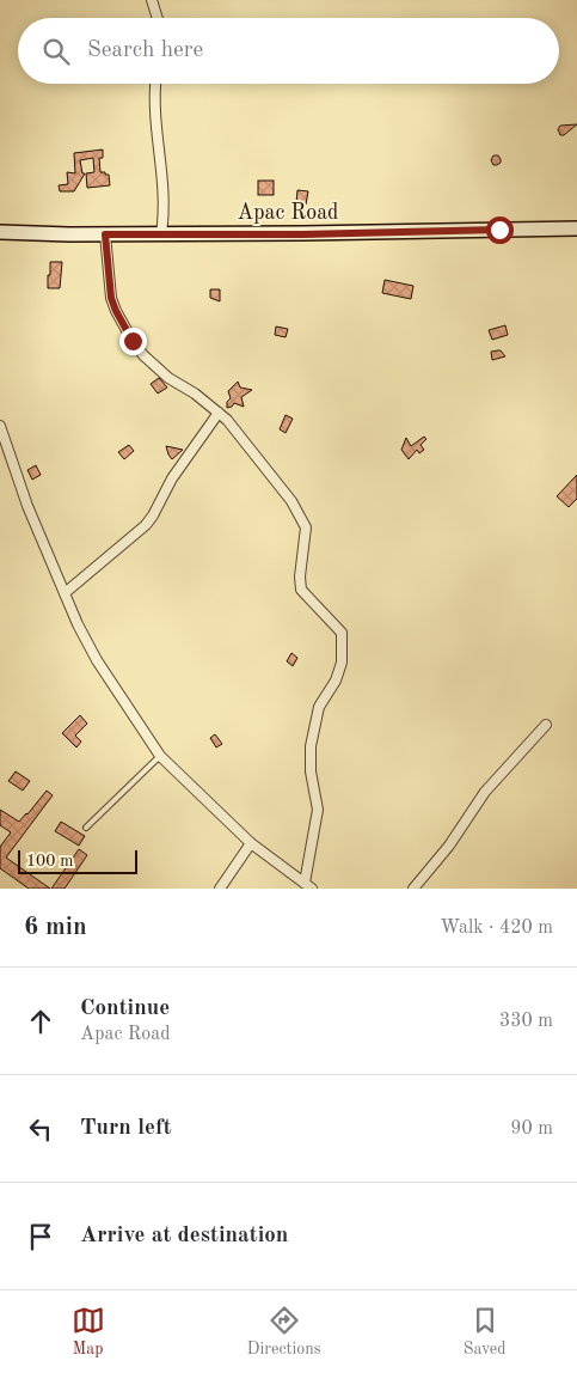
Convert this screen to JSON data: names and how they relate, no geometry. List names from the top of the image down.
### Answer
{
  "streets": {
    "main road": ["Apac Road"]
  },
  "scale_bar": "100 m",
  "page": {
    "search": "Search here",
    "scale": "100 m",
    "heading": ["6 min", "Walk · 420 m"],
    "list": [
      ["Continue", "Apac Road", "330 m"],
      ["Turn left", "90 m"],
      "Arrive at destination"
    ],
    "nav": ["Map", "Directions", "Saved"]
  }
}
